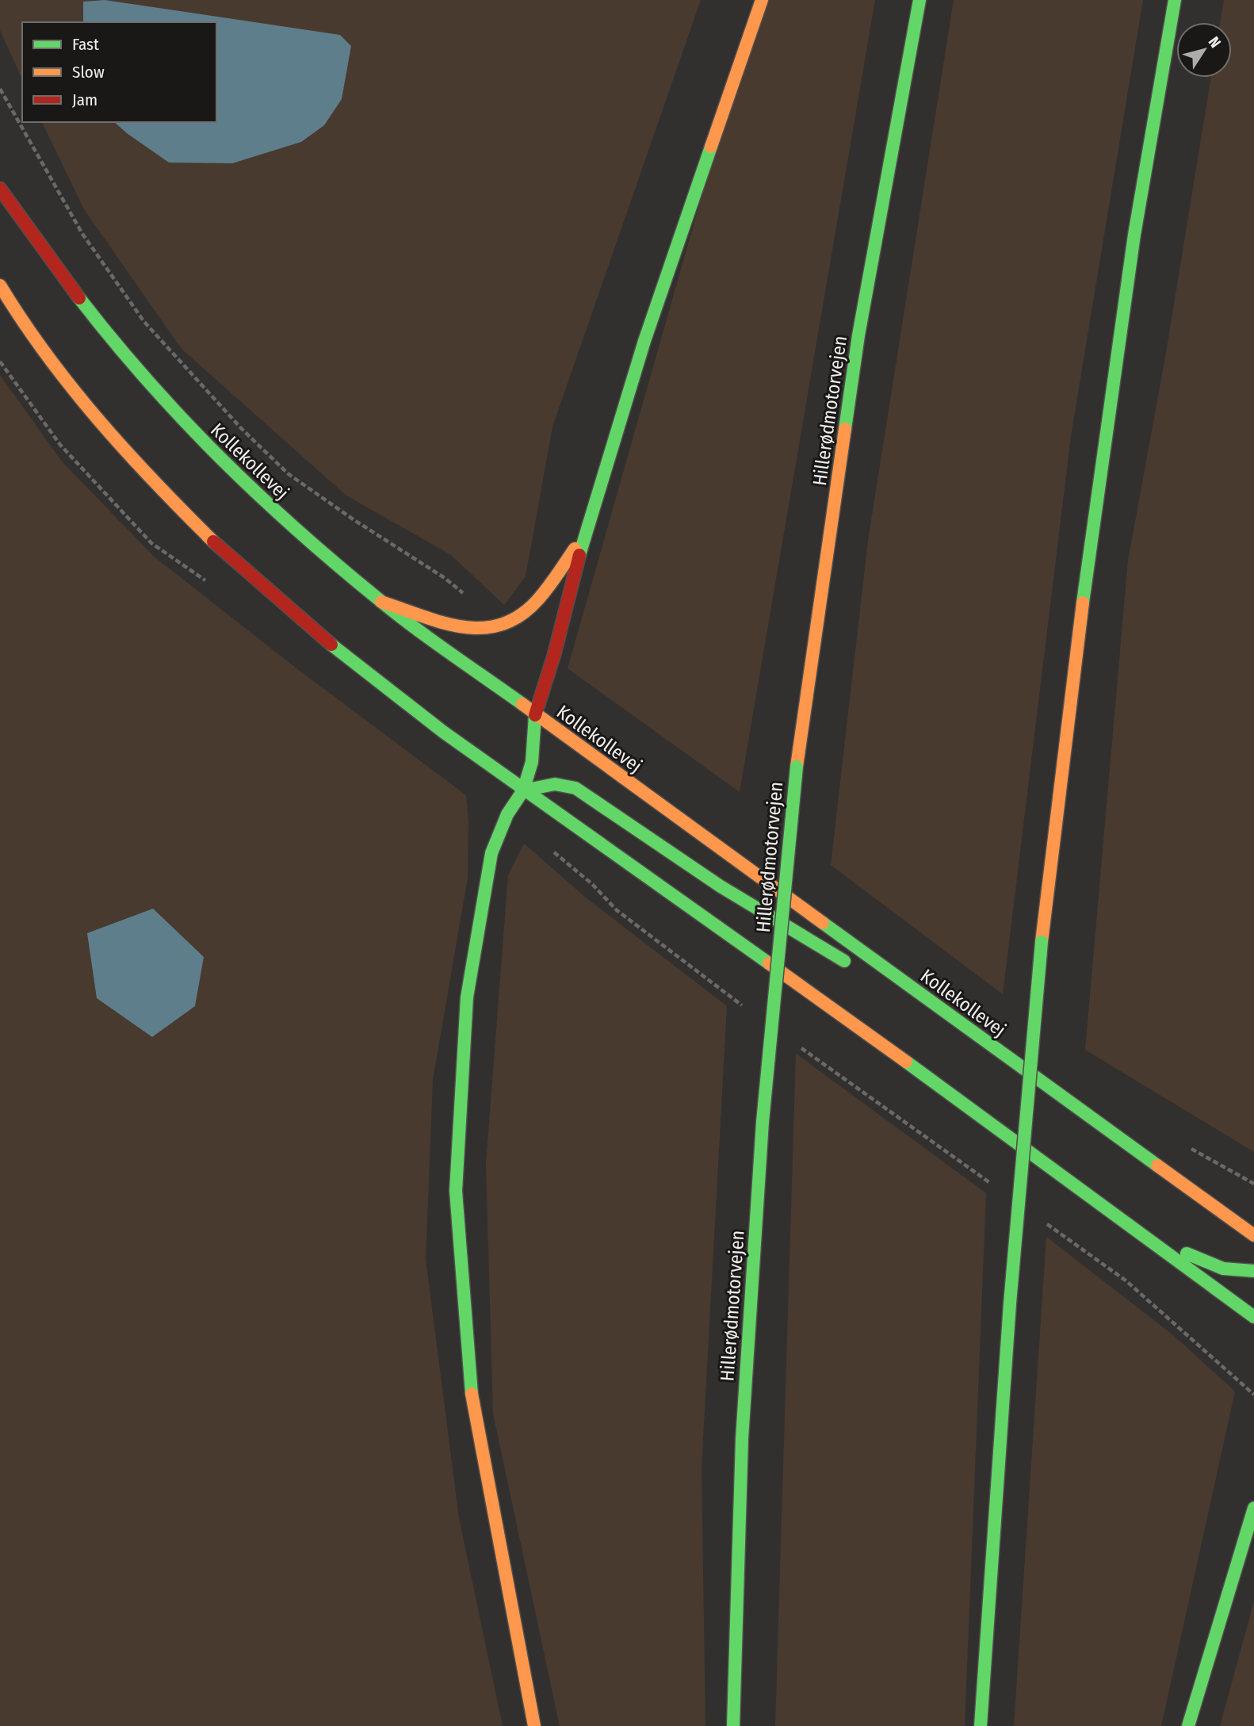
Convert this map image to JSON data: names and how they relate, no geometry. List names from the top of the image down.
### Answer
{
  "streets": {
    "main road": ["Hillerødmotorvejen", "Kollekollevej"]
  },
  "legend": ["Fast", "Slow", "Jam"],
  "north": "top right"
}
